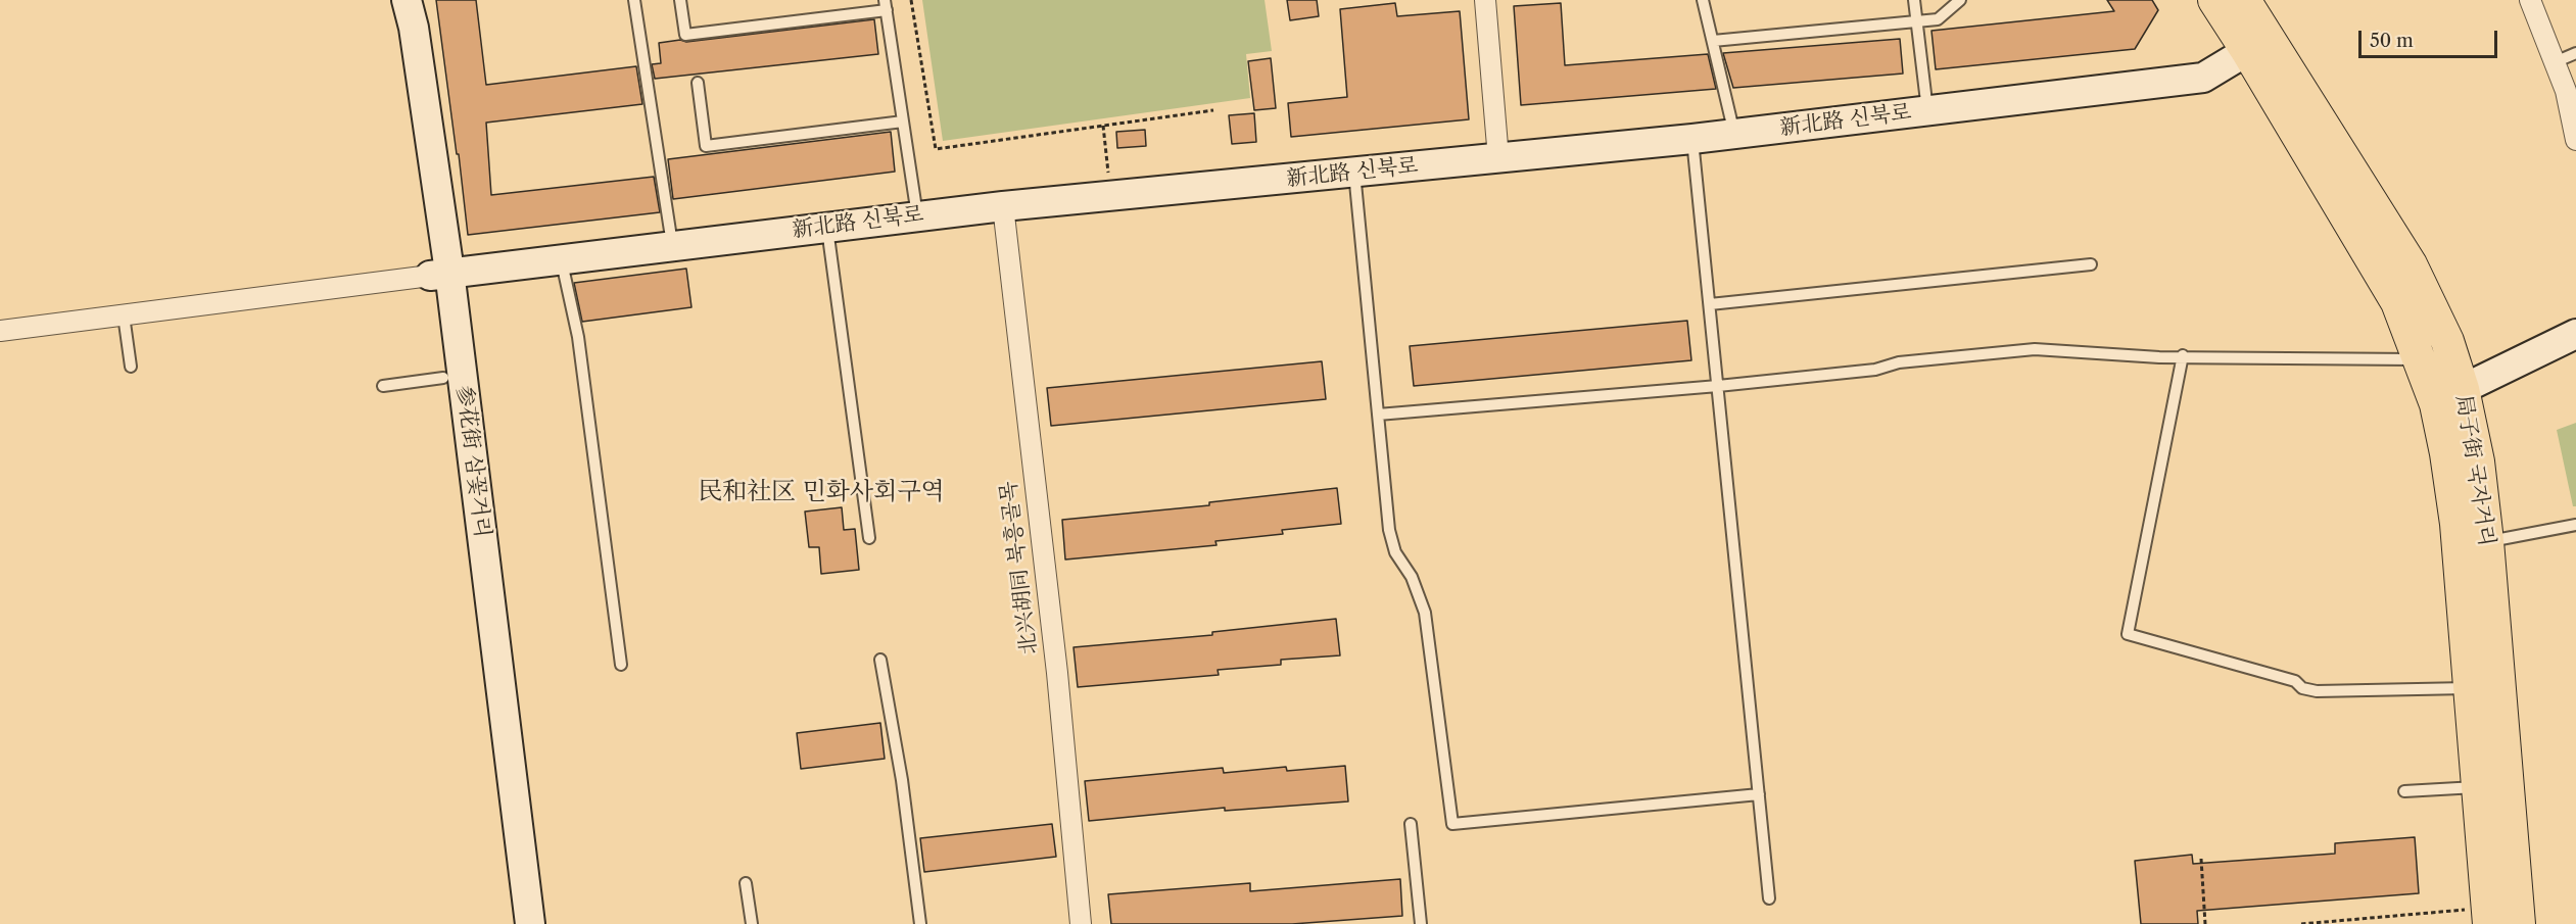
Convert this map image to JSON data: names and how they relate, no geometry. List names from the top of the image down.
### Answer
{
  "streets": {
    "main road": ["局子街 국자거리"],
    "street": ["新北路 신북로", "参花街 삼꽃거리", "北兴胡同 북흥골목"]
  },
  "crossings": [
    ["新北路 신북로", "参花街 삼꽃거리"],
    ["新北路 신북로", "局子街 국자거리"],
    ["新北路 신북로", "北兴胡同 북흥골목"]
  ],
  "districts": ["民和社区 민화사회구역"],
  "scale_bar": "50 m"
}
